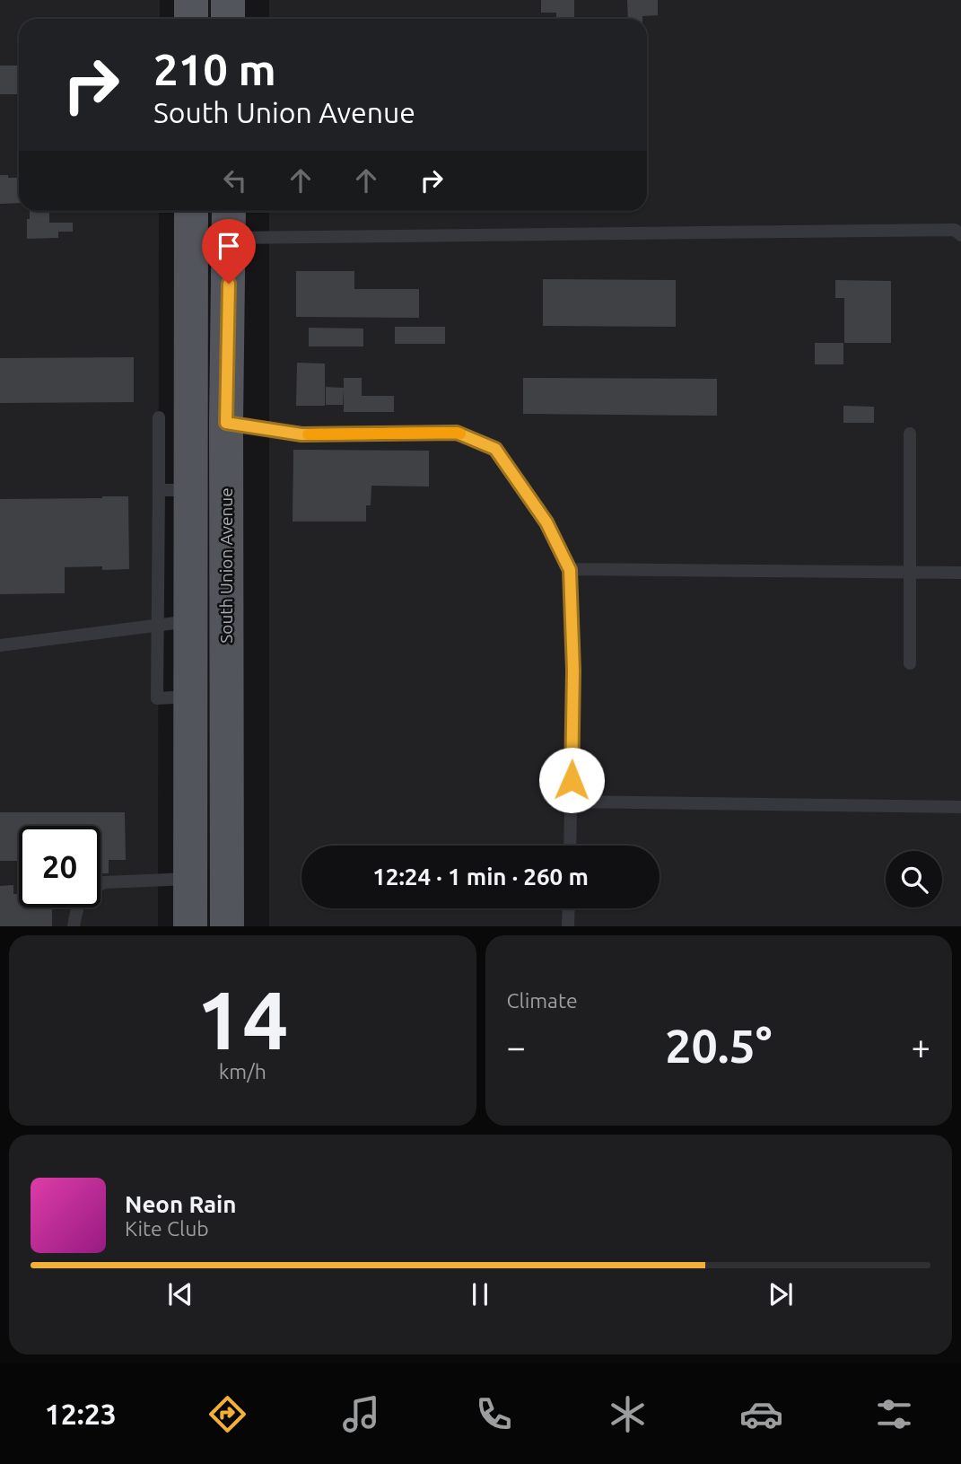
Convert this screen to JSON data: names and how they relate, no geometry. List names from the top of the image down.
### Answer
{
  "streets": {
    "main road": ["South Union Avenue"]
  },
  "page": {
    "turn": ["210 m", "South Union Avenue"],
    "limit": "20",
    "trip": "12:24 · 1 min · 260 m",
    "tile": [
      ["14", "km/h"],
      "Climate"
    ],
    "heat": ["−", "20.5°", "+"],
    "song": ["Neon Rain", "Kite Club"],
    "tabs": "12:23"
  }
}
